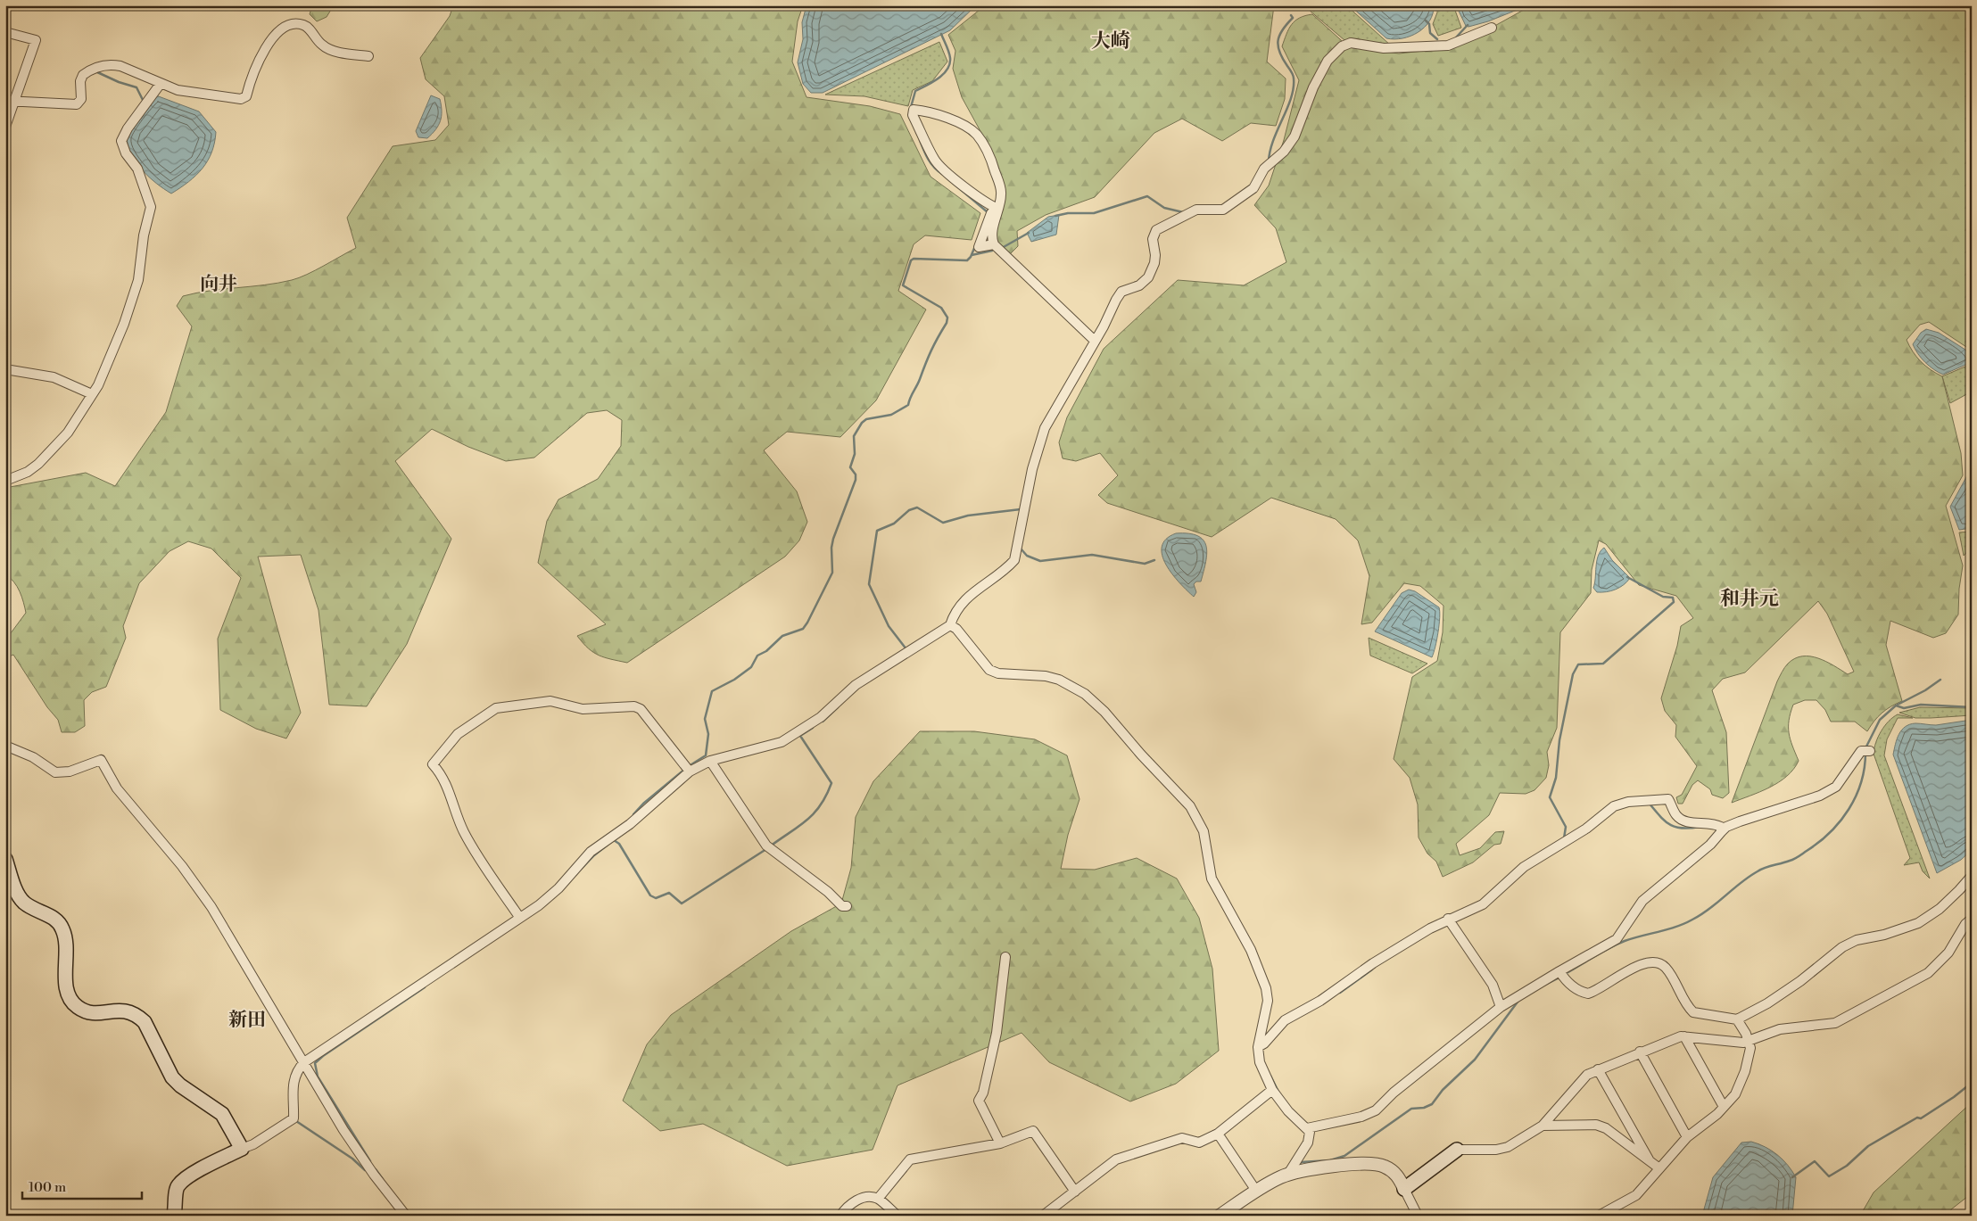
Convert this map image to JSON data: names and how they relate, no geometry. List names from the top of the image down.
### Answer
{
  "districts": [
    "大崎",
    "向井",
    "和井元",
    "新田"
  ],
  "scale_bar": "100 m"
}
